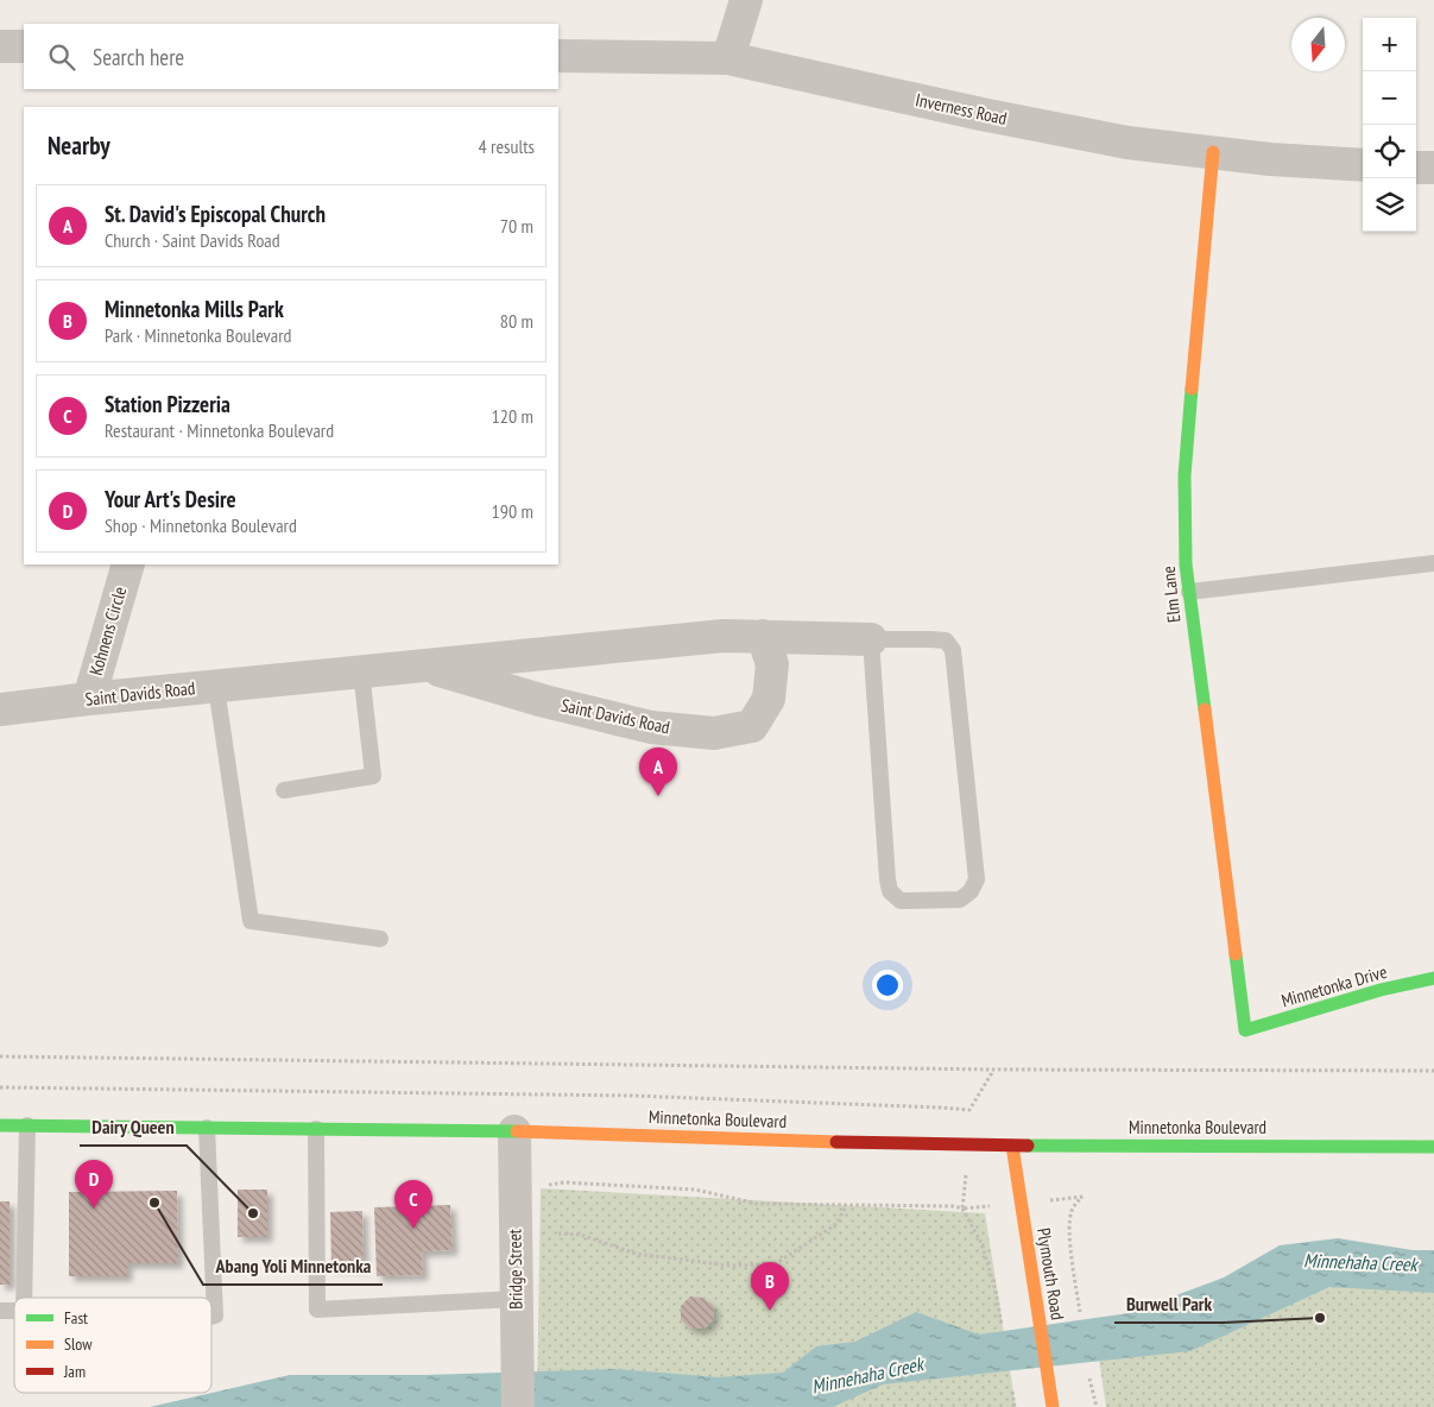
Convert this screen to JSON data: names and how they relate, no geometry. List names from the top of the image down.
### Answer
{
  "streets": {
    "main road": [
      "Elm Lane",
      "Minnetonka Drive",
      "Minnetonka Boulevard",
      "Plymouth Road"
    ],
    "street": [
      "Inverness Road",
      "Kohnens Circle",
      "Saint Davids Road",
      "Bridge Street"
    ]
  },
  "crossings": [
    ["Inverness Road", "Elm Lane"],
    ["Elm Lane", "Minnetonka Drive"],
    ["Kohnens Circle", "Saint Davids Road"],
    ["Minnetonka Boulevard", "Bridge Street"],
    ["Minnetonka Boulevard", "Plymouth Road"]
  ],
  "water": ["Minnehaha Creek"],
  "places": ["Abang Yoli Minnetonka", "Dairy Queen", "Burwell Park"],
  "legend": ["Fast", "Slow", "Jam"],
  "north": "bottom",
  "page": {
    "map_buttons": ["+", "−"],
    "search": "Search here",
    "heading": ["Nearby", "4 results"],
    "list": [
      {
        "mark": "A",
        "name": "St. David's Episcopal Church",
        "note": "Church · Saint Davids Road",
        "value": "70 m"
      },
      {
        "mark": "B",
        "name": "Minnetonka Mills Park",
        "note": "Park · Minnetonka Boulevard",
        "value": "80 m"
      },
      {
        "mark": "C",
        "name": "Station Pizzeria",
        "note": "Restaurant · Minnetonka Boulevard",
        "value": "120 m"
      },
      {
        "mark": "D",
        "name": "Your Art's Desire",
        "note": "Shop · Minnetonka Boulevard",
        "value": "190 m"
      }
    ],
    "pins": [
      "A",
      "D",
      "C",
      "B"
    ]
  }
}
